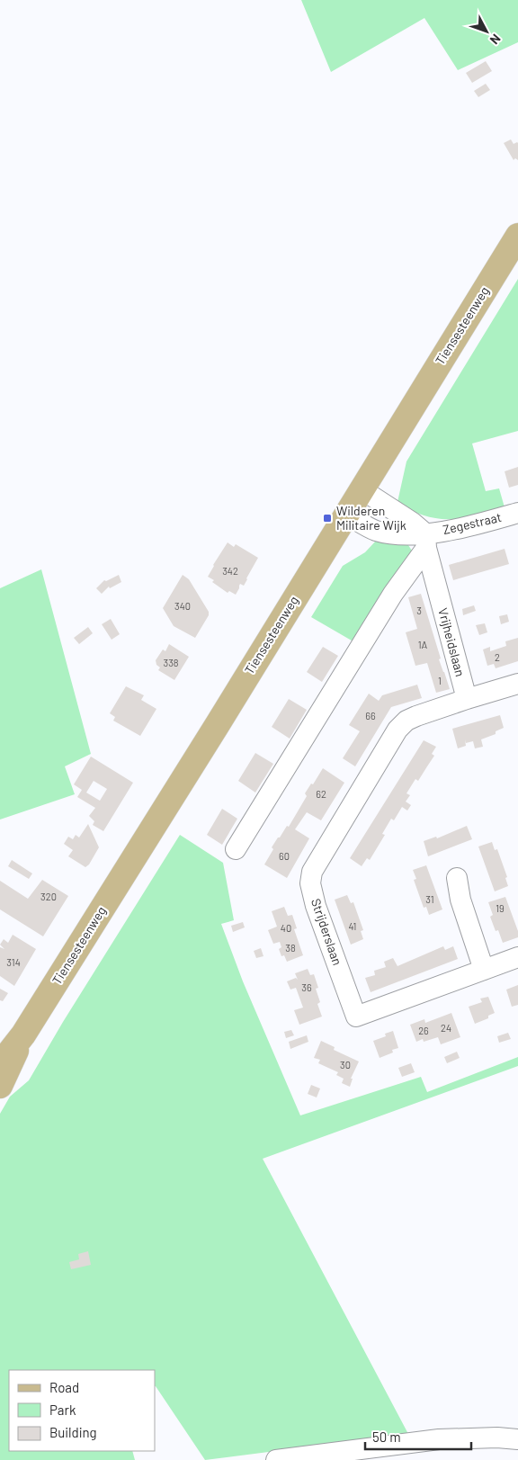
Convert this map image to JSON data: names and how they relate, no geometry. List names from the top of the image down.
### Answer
{
  "streets": {
    "main road": ["Tiensesteenweg"],
    "street": ["Zegestraat", "Vrijheidslaan", "Strijderslaan"]
  },
  "crossings": [
    ["Tiensesteenweg", "Zegestraat"],
    ["Zegestraat", "Vrijheidslaan"],
    ["Vrijheidslaan", "Strijderslaan"]
  ],
  "places": {
    "transit": ["Wilderen Militaire Wijk"]
  },
  "house_numbers": [
    "342",
    "340",
    "3",
    "1A",
    "2",
    "338",
    "1",
    "66",
    "62",
    "60",
    "320",
    "31",
    "19",
    "41",
    "40",
    "38",
    "314",
    "36",
    "24",
    "26",
    "30"
  ],
  "legend": ["Road", "Park", "Building"],
  "scale_bar": "50 m",
  "north": "bottom right"
}
